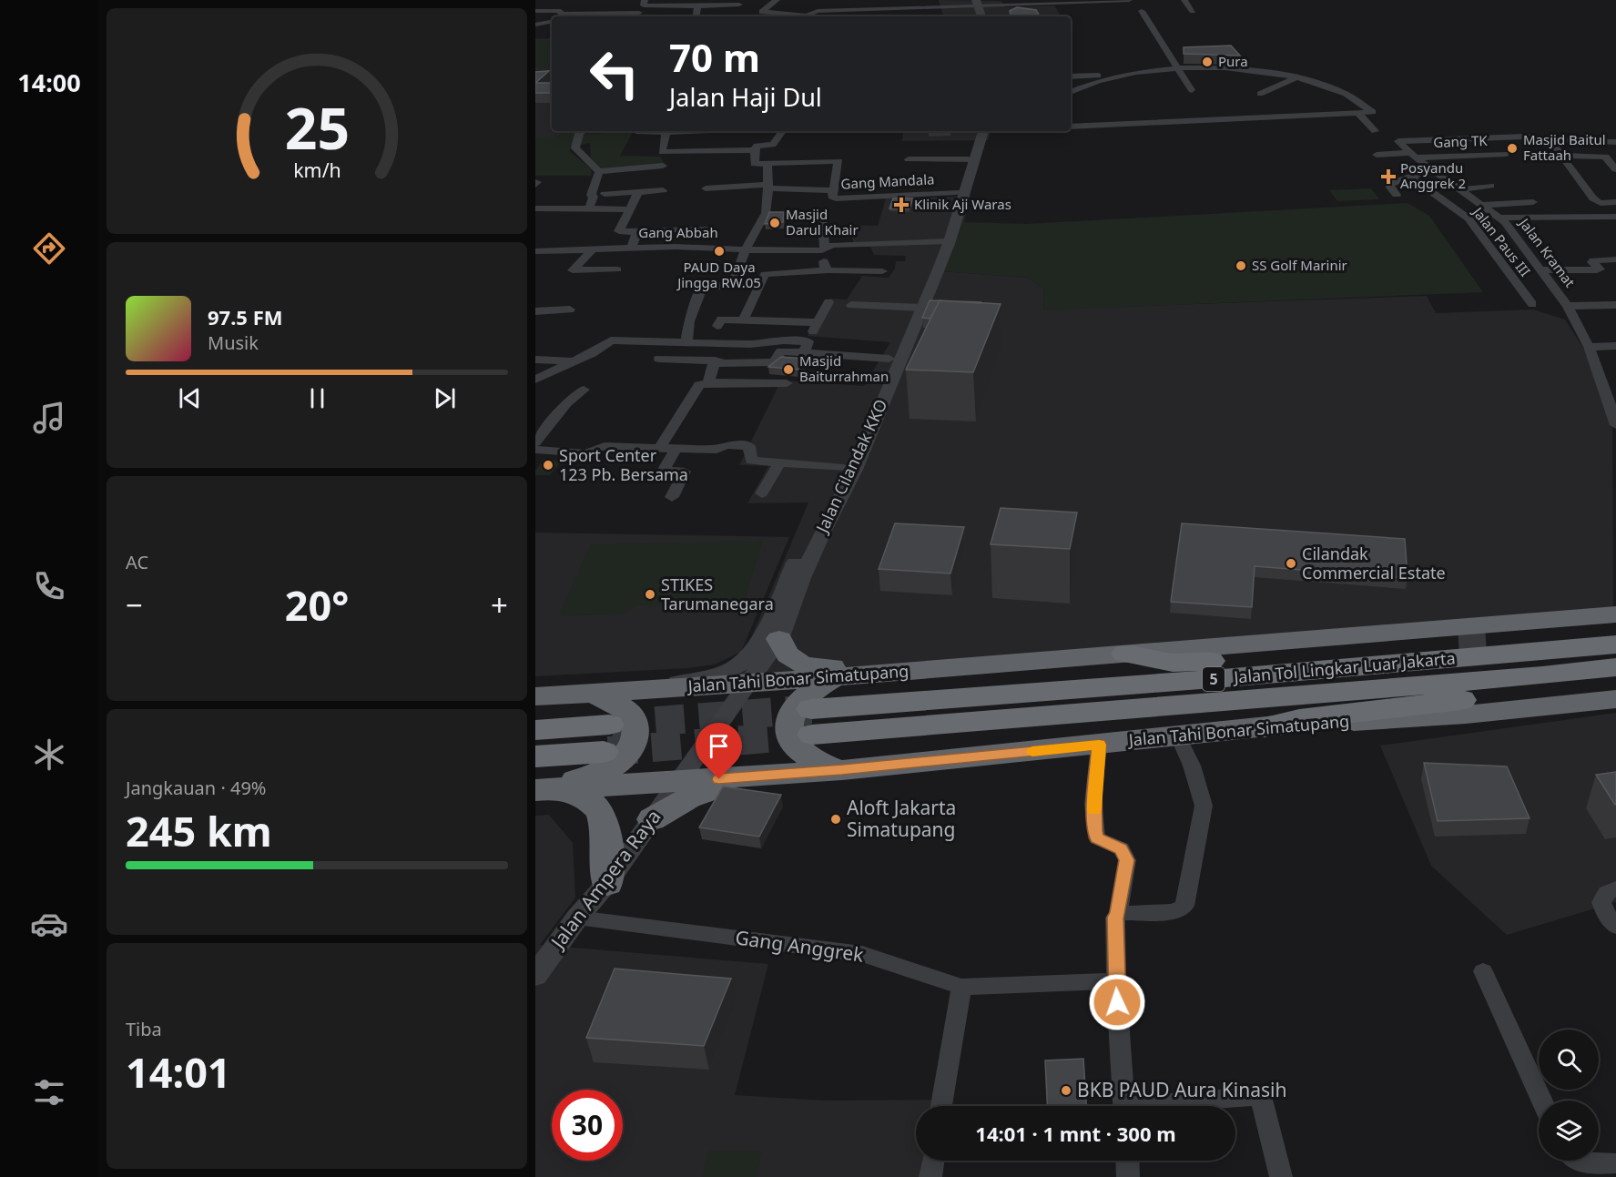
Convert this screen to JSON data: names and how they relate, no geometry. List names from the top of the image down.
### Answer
{
  "streets": {
    "highway": ["Jalan Tol Lingkar Luar Jakarta", "Jalan Tahi Bonar Simatupang", "5"],
    "street": [
      "Gang TK",
      "Gang Mandala",
      "Gang Abbah",
      "Jalan Paus III",
      "Jalan Kramat",
      "Jalan Cilandak KKO",
      "Jalan Ampera Raya",
      "Gang Anggrek"
    ]
  },
  "crossings": [
    ["Gang TK", "Jalan Kramat"],
    ["Gang Mandala", "Jalan Cilandak KKO"],
    ["Gang Abbah", "Jalan Cilandak KKO"],
    ["Jalan Cilandak KKO", "Jalan Tahi Bonar Simatupang"],
    ["Jalan Cilandak KKO", "Jalan Ampera Raya"],
    ["Jalan Tahi Bonar Simatupang", "Jalan Ampera Raya"],
    ["Jalan Ampera Raya", "Gang Anggrek"]
  ],
  "places": {
    "other": [
      "Pura",
      "Masjid Baitul Fattaah",
      "Masjid Darul Khair",
      "PAUD Daya Jingga RW.05",
      "SS Golf Marinir",
      "Masjid Baiturrahman",
      "Sport Center 123 Pb. Bersama",
      "Cilandak Commercial Estate",
      "STIKES Tarumanegara",
      "Aloft Jakarta Simatupang",
      "BKB PAUD Aura Kinasih"
    ],
    "health": ["Posyandu Anggrek 2", "Klinik Aji Waras"]
  },
  "page": {
    "tabs": "14:00",
    "turn": ["70 m", "Jalan Haji Dul"],
    "song": ["97.5 FM", "Musik"],
    "tile": [
      "AC",
      ["Jangkauan · 49%", "245 km"],
      ["Tiba", "14:01"]
    ],
    "heat": ["−", "20°", "+"],
    "limit": "30",
    "trip": "14:01 · 1 mnt · 300 m",
    "gauge": ["25", "km/h"]
  }
}
